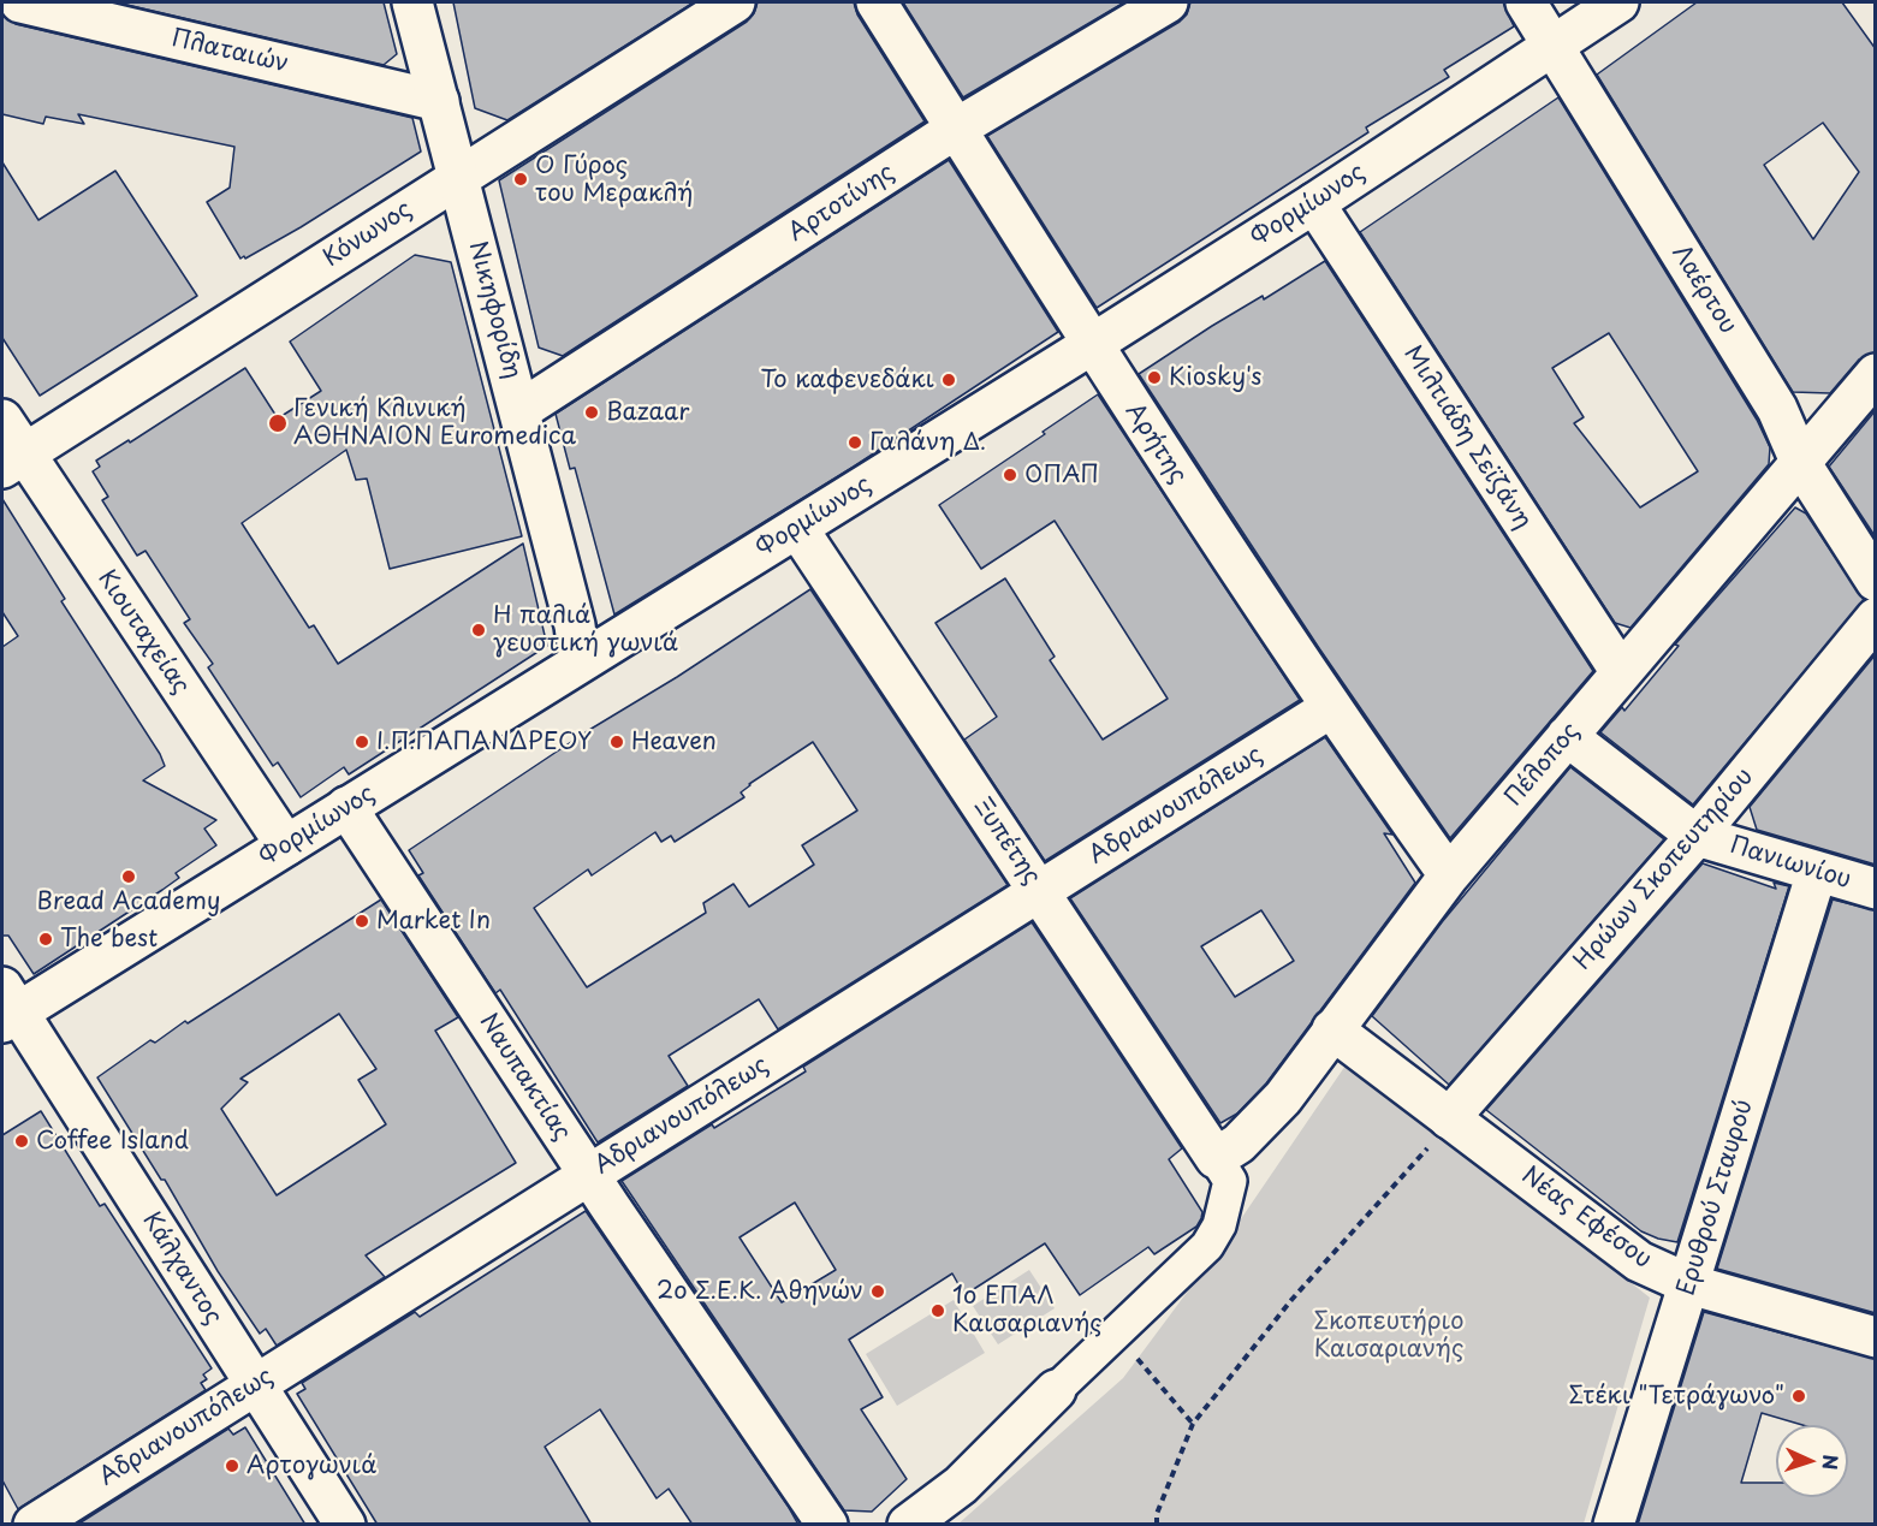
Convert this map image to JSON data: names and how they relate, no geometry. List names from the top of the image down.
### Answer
{
  "streets": {
    "street": [
      "Πλαταιών",
      "Αρτοτίνης",
      "Φορμίωνος",
      "Κόνωνος",
      "Λαέρτου",
      "Νικηφορίδη",
      "Μιλτιάδη Σεϊζάνη",
      "Αρήτης",
      "Κιουταχείας",
      "Πέλοπος",
      "Αδριανουπόλεως",
      "Ξυπέτης",
      "Πανιωνίου",
      "Ηρώων Σκοπευτηρίου",
      "Ναυπακτίας",
      "Ερυθρού Σταυρού",
      "Νέας Εφέσου",
      "Κάλχαντος"
    ]
  },
  "crossings": [
    ["Πλαταιών", "Νικηφορίδη"],
    ["Αρτοτίνης", "Νικηφορίδη"],
    ["Αρτοτίνης", "Αρήτης"],
    ["Φορμίωνος", "Λαέρτου"],
    ["Φορμίωνος", "Νικηφορίδη"],
    ["Φορμίωνος", "Μιλτιάδη Σεϊζάνη"],
    ["Φορμίωνος", "Αρήτης"],
    ["Φορμίωνος", "Κιουταχείας"],
    ["Φορμίωνος", "Ξυπέτης"],
    ["Φορμίωνος", "Ναυπακτίας"],
    ["Φορμίωνος", "Κάλχαντος"],
    ["Κόνωνος", "Νικηφορίδη"],
    ["Κόνωνος", "Κιουταχείας"],
    ["Λαέρτου", "Πέλοπος"],
    ["Μιλτιάδη Σεϊζάνη", "Πέλοπος"],
    ["Αρήτης", "Πέλοπος"],
    ["Αρήτης", "Αδριανουπόλεως"],
    ["Πέλοπος", "Ξυπέτης"],
    ["Πέλοπος", "Πανιωνίου"],
    ["Πέλοπος", "Νέας Εφέσου"],
    ["Αδριανουπόλεως", "Ξυπέτης"],
    ["Αδριανουπόλεως", "Ναυπακτίας"],
    ["Αδριανουπόλεως", "Κάλχαντος"],
    ["Πανιωνίου", "Ηρώων Σκοπευτηρίου"],
    ["Πανιωνίου", "Ερυθρού Σταυρού"],
    ["Ηρώων Σκοπευτηρίου", "Νέας Εφέσου"],
    ["Ερυθρού Σταυρού", "Νέας Εφέσου"]
  ],
  "parks": ["Σκοπευτήριο Καισαριανής"],
  "places": [
    "Ο Γύρος του Μερακλή",
    "Kiosky's",
    "Το καφενεδάκι",
    "Bazaar",
    "Γενική Κλινική ΑΘΗΝΑΙΟΝ Euromedica",
    "Γαλάνη Δ.",
    "ΟΠΑΠ",
    "Η παλιά γευστική γωνιά",
    "Ι.Π.ΠΑΠΑΝΔΡΕΟΥ",
    "Heaven",
    "Bread Academy",
    "Market In",
    "The best",
    "Coffee Island",
    "2ο Σ.Ε.Κ. Αθηνών",
    "1ο ΕΠΑΛ Καισαριανής",
    "Στέκι \"Τετράγωνο\"",
    "Αρτογωνιά"
  ],
  "north": "right"
}
